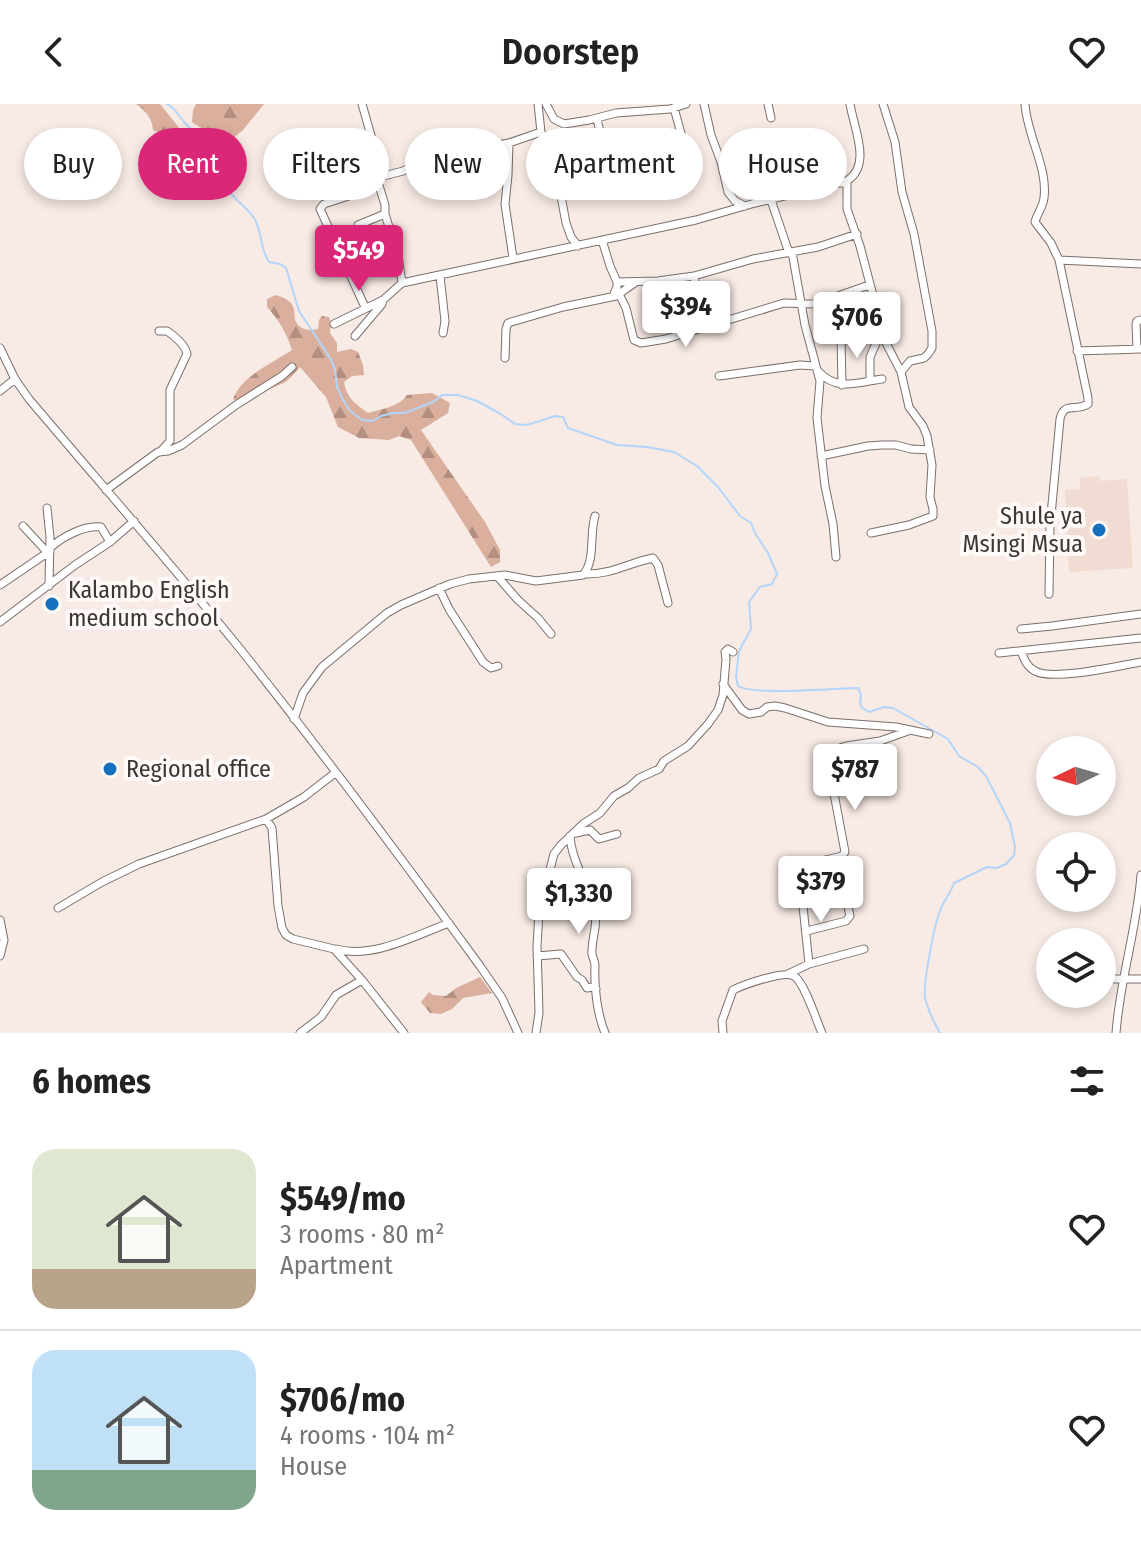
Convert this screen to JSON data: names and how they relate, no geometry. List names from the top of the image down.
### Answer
{
  "places": ["Shule ya Msingi Msua", "Kalambo English medium school", "Regional office"],
  "north": "left",
  "page": {
    "header": "Doorstep",
    "chip": [
      "Buy",
      "Rent",
      "Filters",
      "New",
      "Apartment",
      "House"
    ],
    "price": [
      "$549",
      "$394",
      "$706",
      "$787",
      "$379",
      "$1,330"
    ],
    "heading": "6 homes",
    "list": [
      {
        "name": "$549/mo",
        "note": "3 rooms · 80 m² · Apartment"
      },
      {
        "name": "$706/mo",
        "note": "4 rooms · 104 m² · House"
      }
    ]
  }
}
